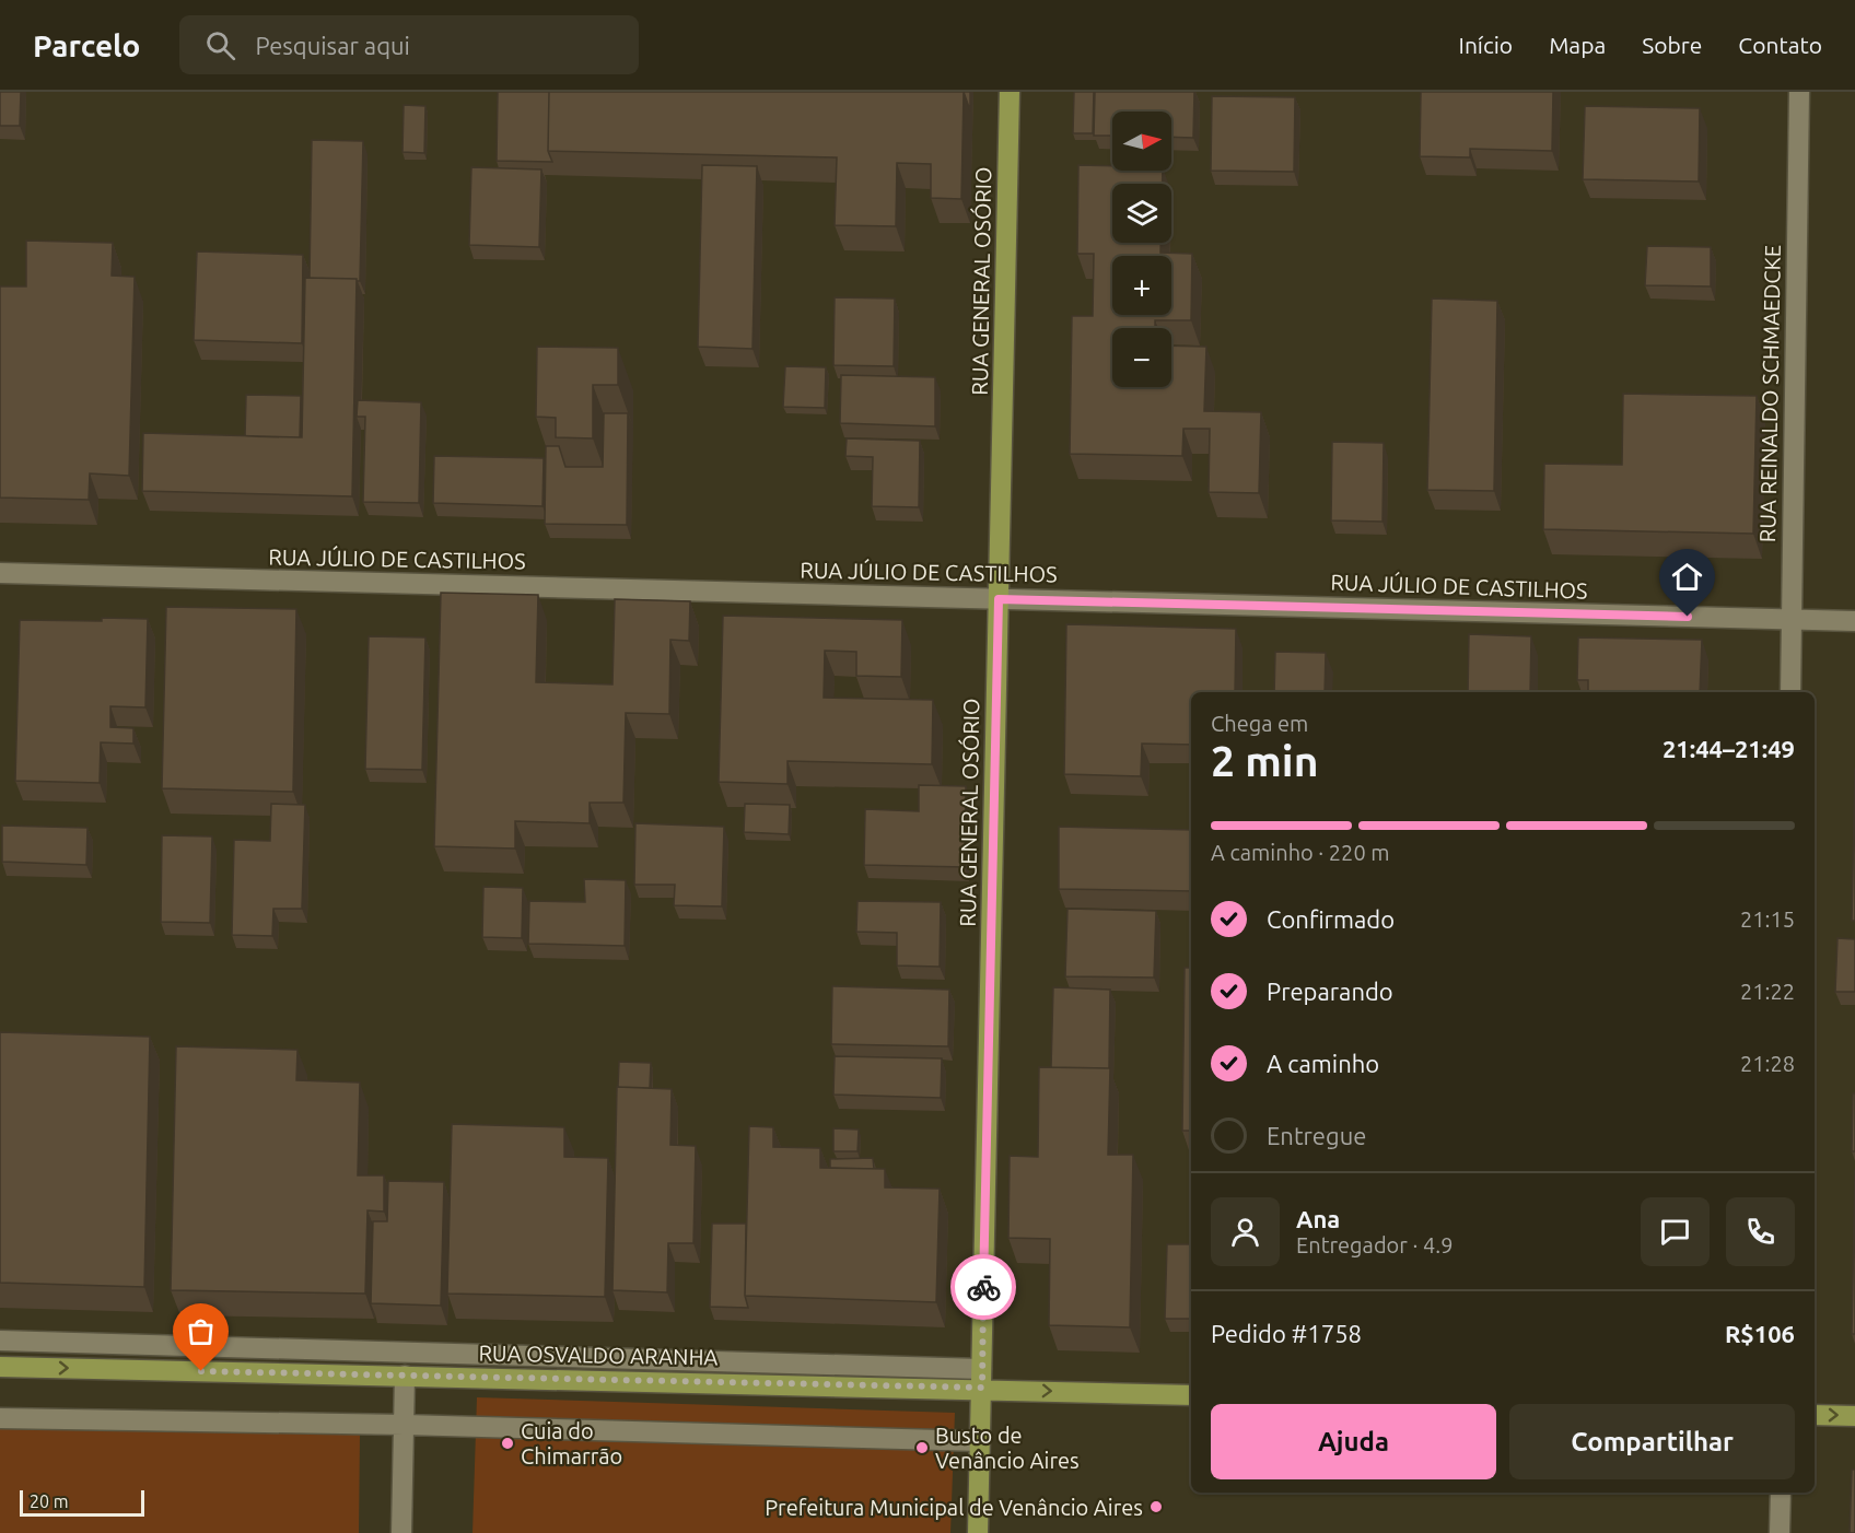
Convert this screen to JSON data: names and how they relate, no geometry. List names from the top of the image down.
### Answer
{
  "streets": {
    "main road": ["RUA GENERAL OSÓRIO", "RUA OSVALDO ARANHA"],
    "street": ["RUA REINALDO SCHMAEDCKE", "RUA JÚLIO DE CASTILHOS"]
  },
  "crossings": [
    ["RUA GENERAL OSÓRIO", "RUA JÚLIO DE CASTILHOS"],
    ["RUA GENERAL OSÓRIO", "RUA OSVALDO ARANHA"],
    ["RUA REINALDO SCHMAEDCKE", "RUA JÚLIO DE CASTILHOS"]
  ],
  "one_way": ["RUA OSVALDO ARANHA"],
  "places": ["Cuia do Chimarrão", "Busto de Venâncio Aires", "Prefeitura Municipal de Venâncio Aires"],
  "scale_bar": "20 m",
  "north": "right",
  "page": {
    "header": "Parcelo",
    "search": "Pesquisar aqui",
    "nav": [
      "Início",
      "Mapa",
      "Sobre",
      "Contato"
    ],
    "map_buttons": ["+", "−"],
    "heading": ["2 min", "Chega em", "21:44–21:49"],
    "panel": [
      "Ana",
      "Entregador · 4.9",
      "Pedido #1758",
      "R$106"
    ],
    "bar": "A caminho · 220 m",
    "list": [
      ["Confirmado", "21:15"],
      ["Preparando", "21:22"],
      ["A caminho", "21:28"],
      "Entregue"
    ],
    "buttons": ["Ajuda", "Compartilhar"],
    "scale": "20 m"
  }
}
